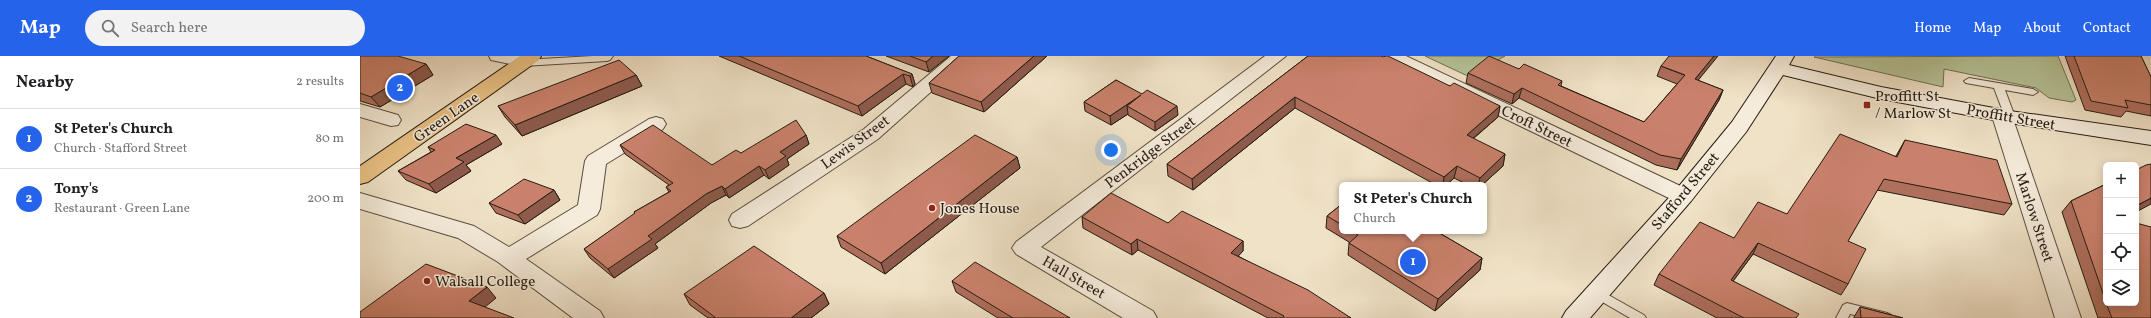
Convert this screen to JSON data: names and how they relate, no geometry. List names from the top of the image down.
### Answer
{
  "streets": {
    "highway": ["Green Lane"],
    "street": [
      "Proffitt Street",
      "Croft Street",
      "Lewis Street",
      "Penkridge Street",
      "Stafford Street",
      "Marlow Street",
      "Hall Street"
    ]
  },
  "crossings": [
    ["Proffitt Street", "Stafford Street"],
    ["Proffitt Street", "Marlow Street"],
    ["Croft Street", "Stafford Street"],
    ["Penkridge Street", "Hall Street"]
  ],
  "places": {
    "transit": ["Proffitt St / Marlow St"],
    "other": ["Jones House", "Walsall College"]
  },
  "page": {
    "header": "Map",
    "search": "Search here",
    "nav": [
      "Home",
      "Map",
      "About",
      "Contact"
    ],
    "heading": ["Nearby", "2 results"],
    "pins": ["2", "1"],
    "list": [
      {
        "mark": "1",
        "name": "St Peter's Church",
        "note": "Church · Stafford Street",
        "value": "80 m"
      },
      {
        "mark": "2",
        "name": "Tony's",
        "note": "Restaurant · Green Lane",
        "value": "200 m"
      }
    ],
    "map_buttons": ["+", "−"],
    "popup": ["St Peter's Church", "Church"]
  }
}
